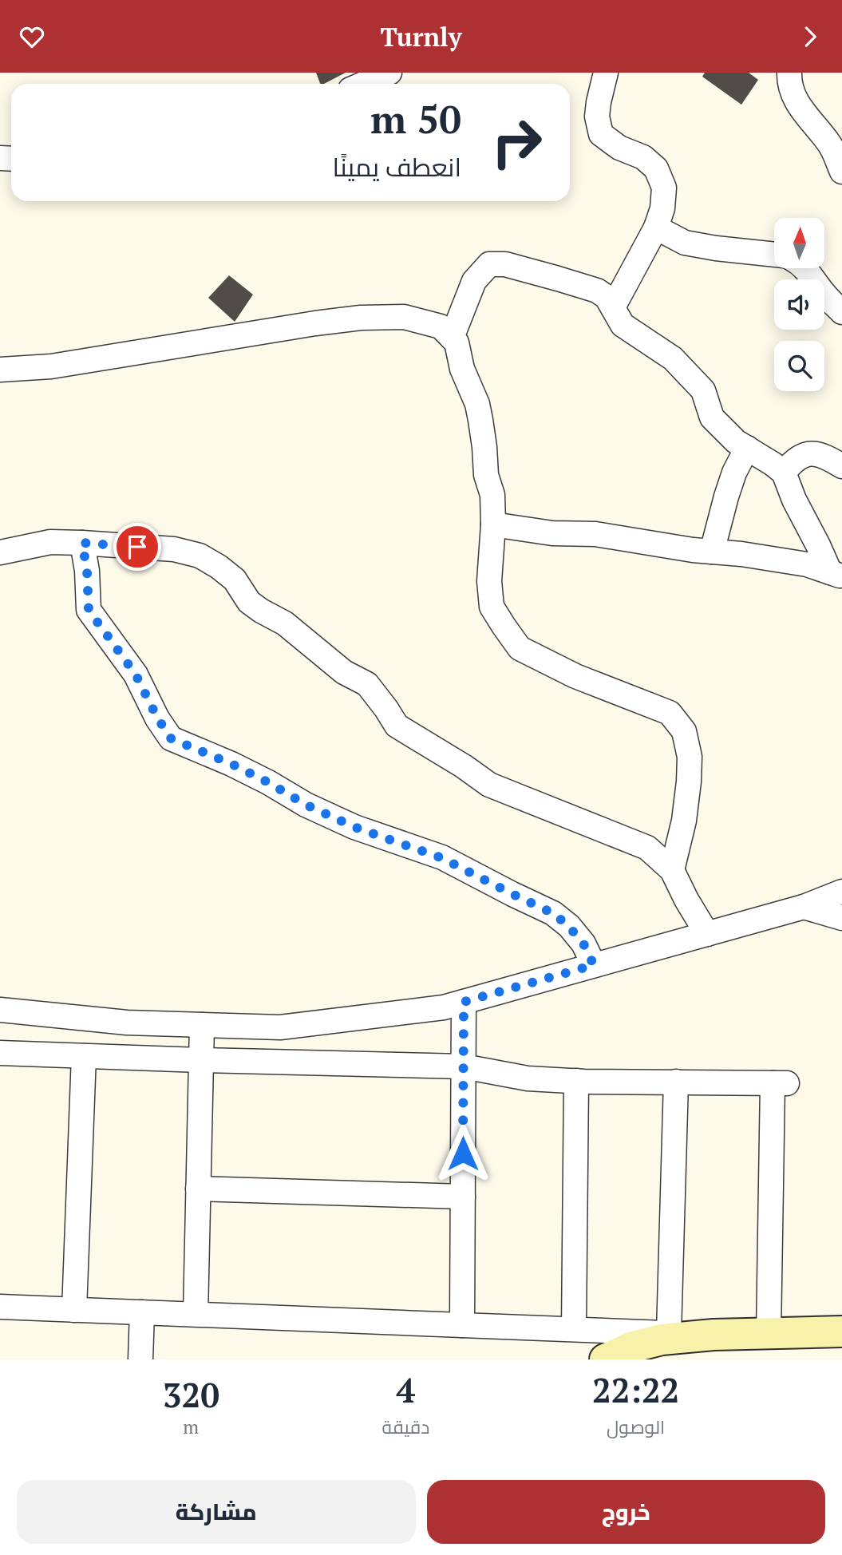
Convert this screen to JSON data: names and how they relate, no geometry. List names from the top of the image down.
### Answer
{
  "north": "top",
  "page": {
    "header": "Turnly",
    "turn": ["50 m", "انعطف يمينًا"],
    "eta": [
      "22:22",
      "الوصول",
      "4",
      "دقيقة",
      "320",
      "m"
    ],
    "buttons": ["خروج", "مشاركة"]
  }
}
